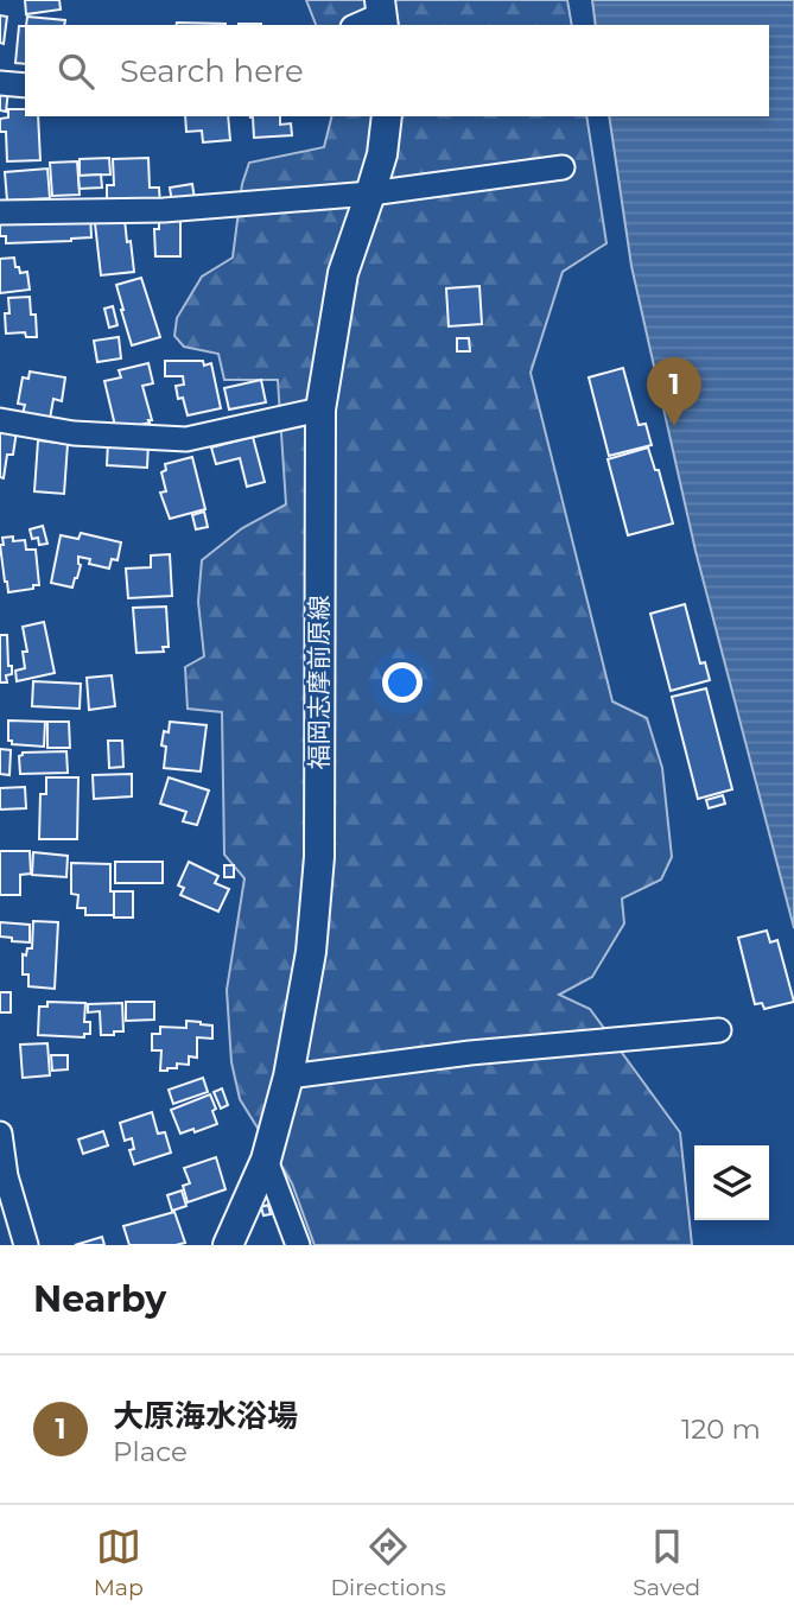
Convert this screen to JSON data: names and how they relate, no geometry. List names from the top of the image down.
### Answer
{
  "streets": {
    "main road": ["福岡志摩前原線"]
  },
  "page": {
    "search": "Search here",
    "pins": "1",
    "heading": "Nearby",
    "list": [
      {
        "mark": "1",
        "name": "大原海水浴場",
        "note": "Place",
        "value": "120 m"
      }
    ],
    "nav": ["Map", "Directions", "Saved"]
  }
}
